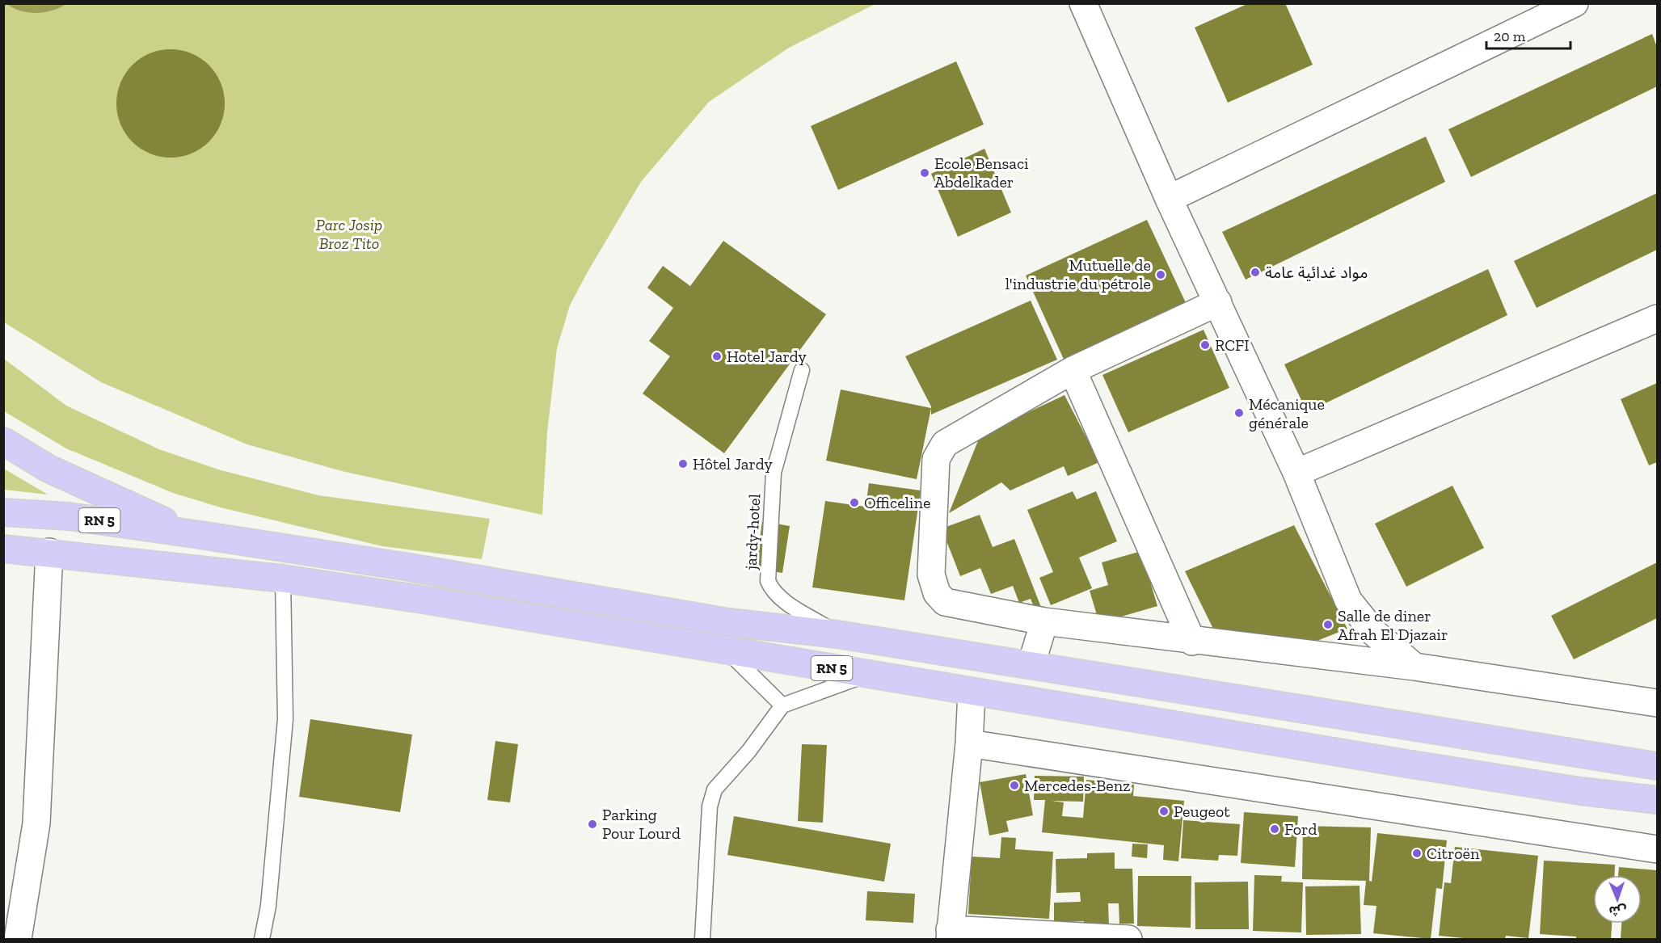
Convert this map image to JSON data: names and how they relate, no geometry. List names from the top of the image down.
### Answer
{
  "streets": {
    "highway": ["RN 5"],
    "lane": ["jardy-hotel"]
  },
  "crossings": [
    ["RN 5", "jardy-hotel"]
  ],
  "parks": ["Parc Josip Broz Tito"],
  "places": [
    "Ecole Bensaci Abdelkader",
    "مواد غدائية عامة",
    "Mutuelle de l'industrie du pétrole",
    "RCFI",
    "Hotel Jardy",
    "Mécanique générale",
    "Hôtel Jardy",
    "Officeline",
    "Salle de diner Afrah El Djazair",
    "Mercedes-Benz",
    "Peugeot",
    "Parking Pour Lourd",
    "Ford",
    "Citroën"
  ],
  "scale_bar": "20 m",
  "north": "bottom"
}
